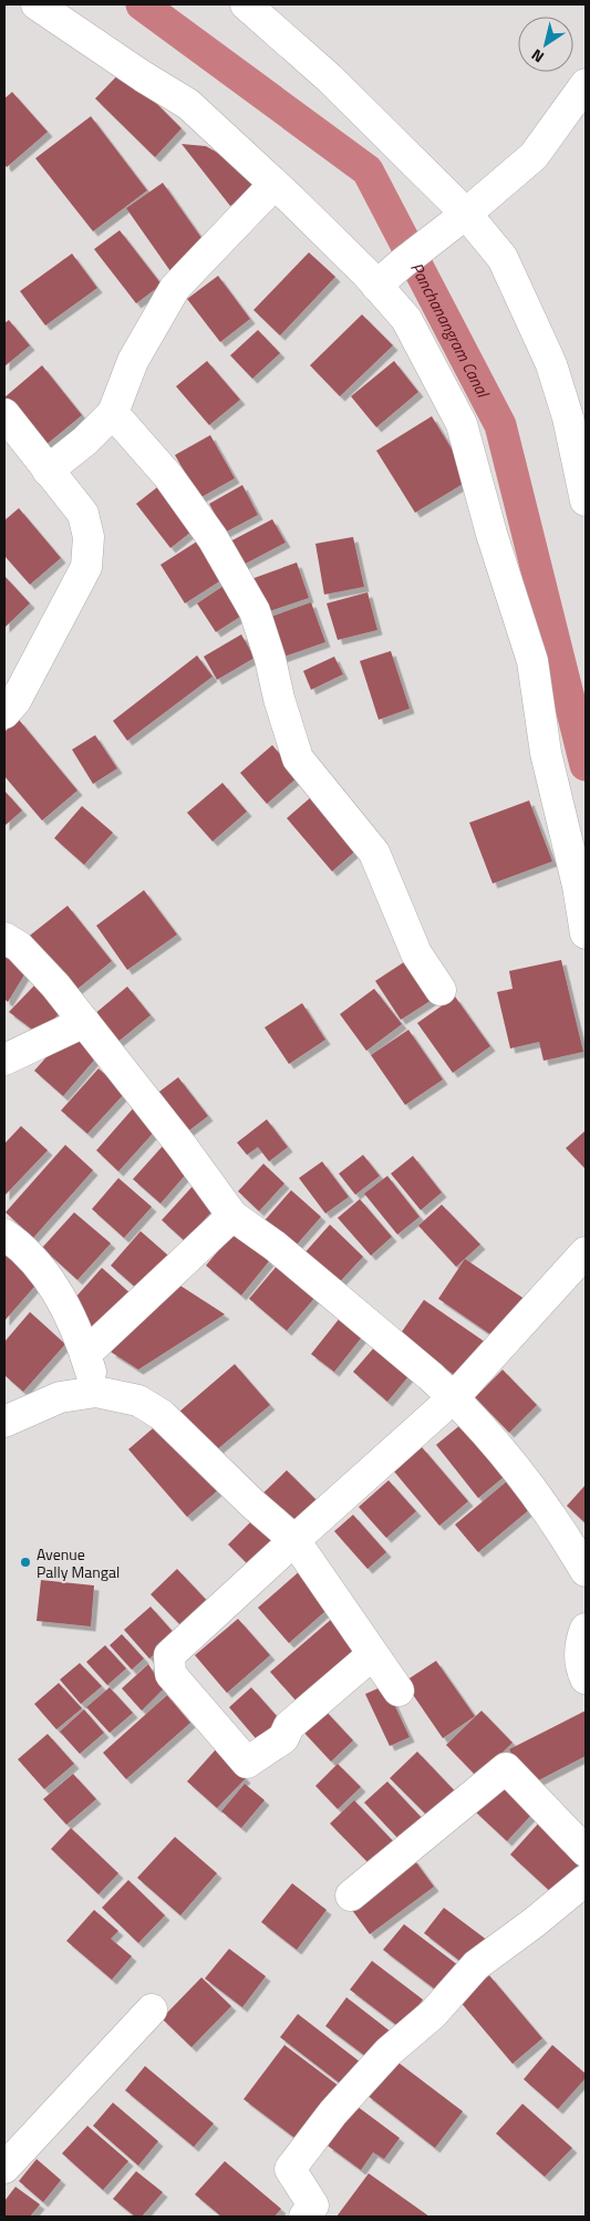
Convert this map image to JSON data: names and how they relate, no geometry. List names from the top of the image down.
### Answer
{
  "water": ["Panchanangram Canal"],
  "places": ["Avenue Pally Mangal"],
  "north": "bottom left"
}
